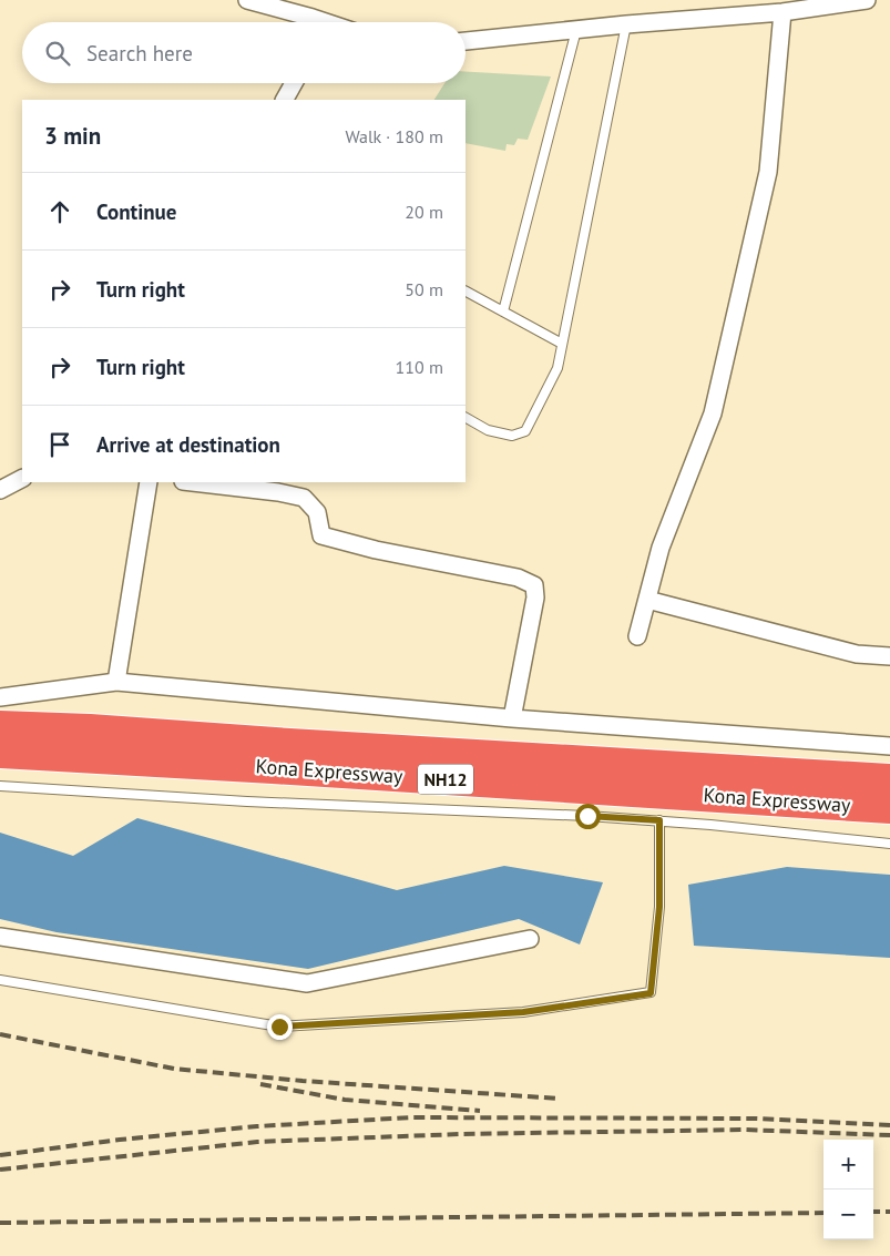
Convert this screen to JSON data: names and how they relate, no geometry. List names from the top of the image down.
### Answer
{
  "streets": {
    "highway": ["Kona Expressway", "NH12"]
  },
  "page": {
    "search": "Search here",
    "heading": ["3 min", "Walk · 180 m"],
    "list": [
      ["Continue", "20 m"],
      ["Turn right", "50 m"],
      ["Turn right", "110 m"],
      "Arrive at destination"
    ],
    "map_buttons": ["+", "−"]
  }
}
